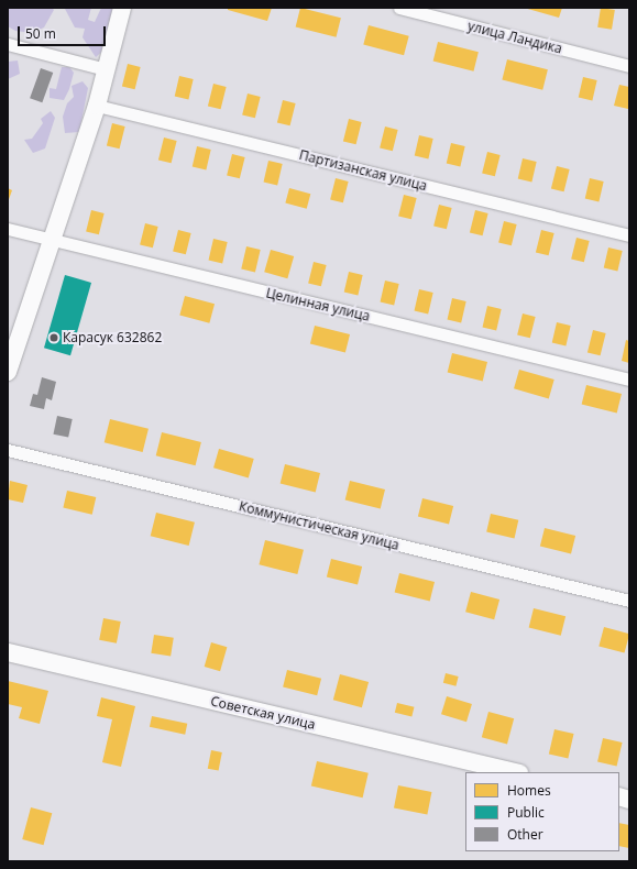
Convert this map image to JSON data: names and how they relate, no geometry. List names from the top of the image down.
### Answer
{
  "streets": {
    "street": [
      "улица Ландика",
      "Партизанская улица",
      "Целинная улица",
      "Коммунистическая улица",
      "Советская улица"
    ]
  },
  "places": ["Карасук 632862"],
  "legend": ["Homes", "Public", "Other"],
  "scale_bar": "50 m"
}
